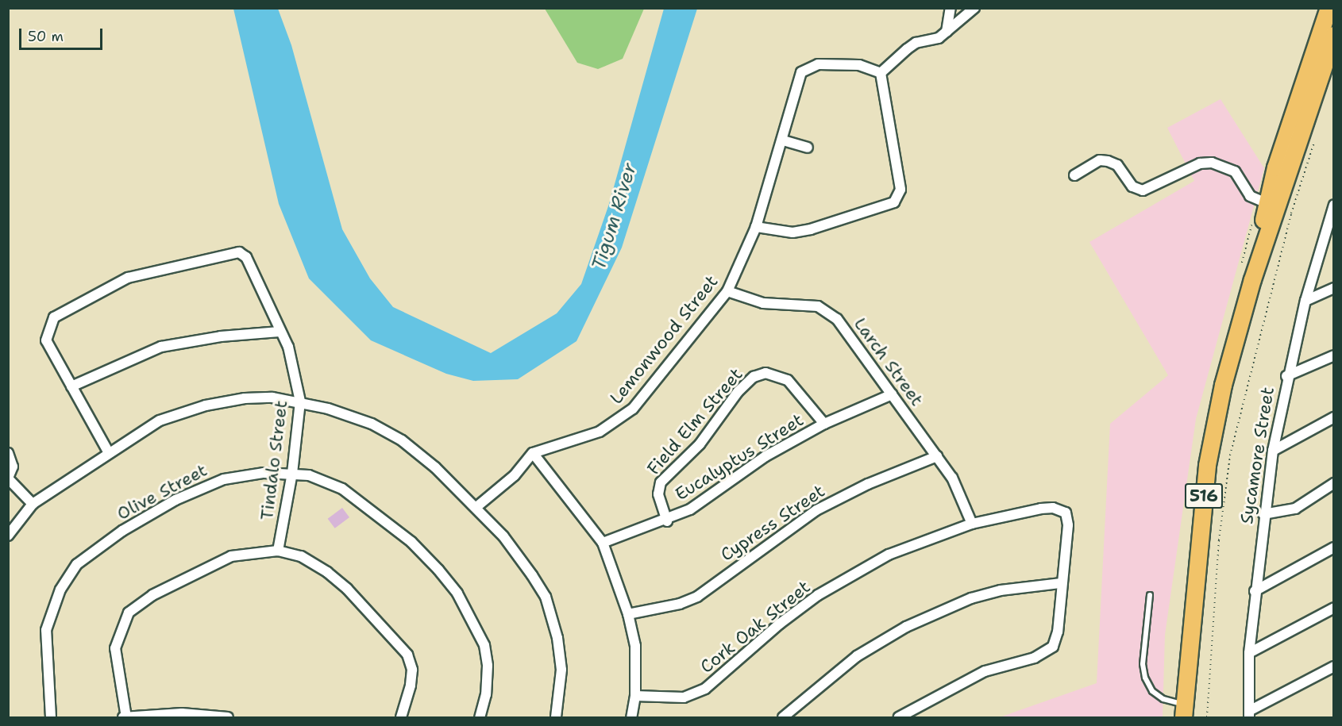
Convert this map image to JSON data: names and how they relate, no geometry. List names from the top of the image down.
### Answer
{
  "streets": {
    "highway": ["516"],
    "street": [
      "Lemonwood Street",
      "Larch Street",
      "Field Elm Street",
      "Sycamore Street",
      "Eucalyptus Street",
      "Tindalo Street",
      "Olive Street",
      "Cypress Street",
      "Cork Oak Street"
    ]
  },
  "crossings": [
    ["Lemonwood Street", "Larch Street"],
    ["Larch Street", "Eucalyptus Street"],
    ["Larch Street", "Cypress Street"],
    ["Larch Street", "Cork Oak Street"],
    ["Field Elm Street", "Eucalyptus Street"],
    ["Tindalo Street", "Olive Street"]
  ],
  "water": ["Tigum River"],
  "scale_bar": "50 m"
}
